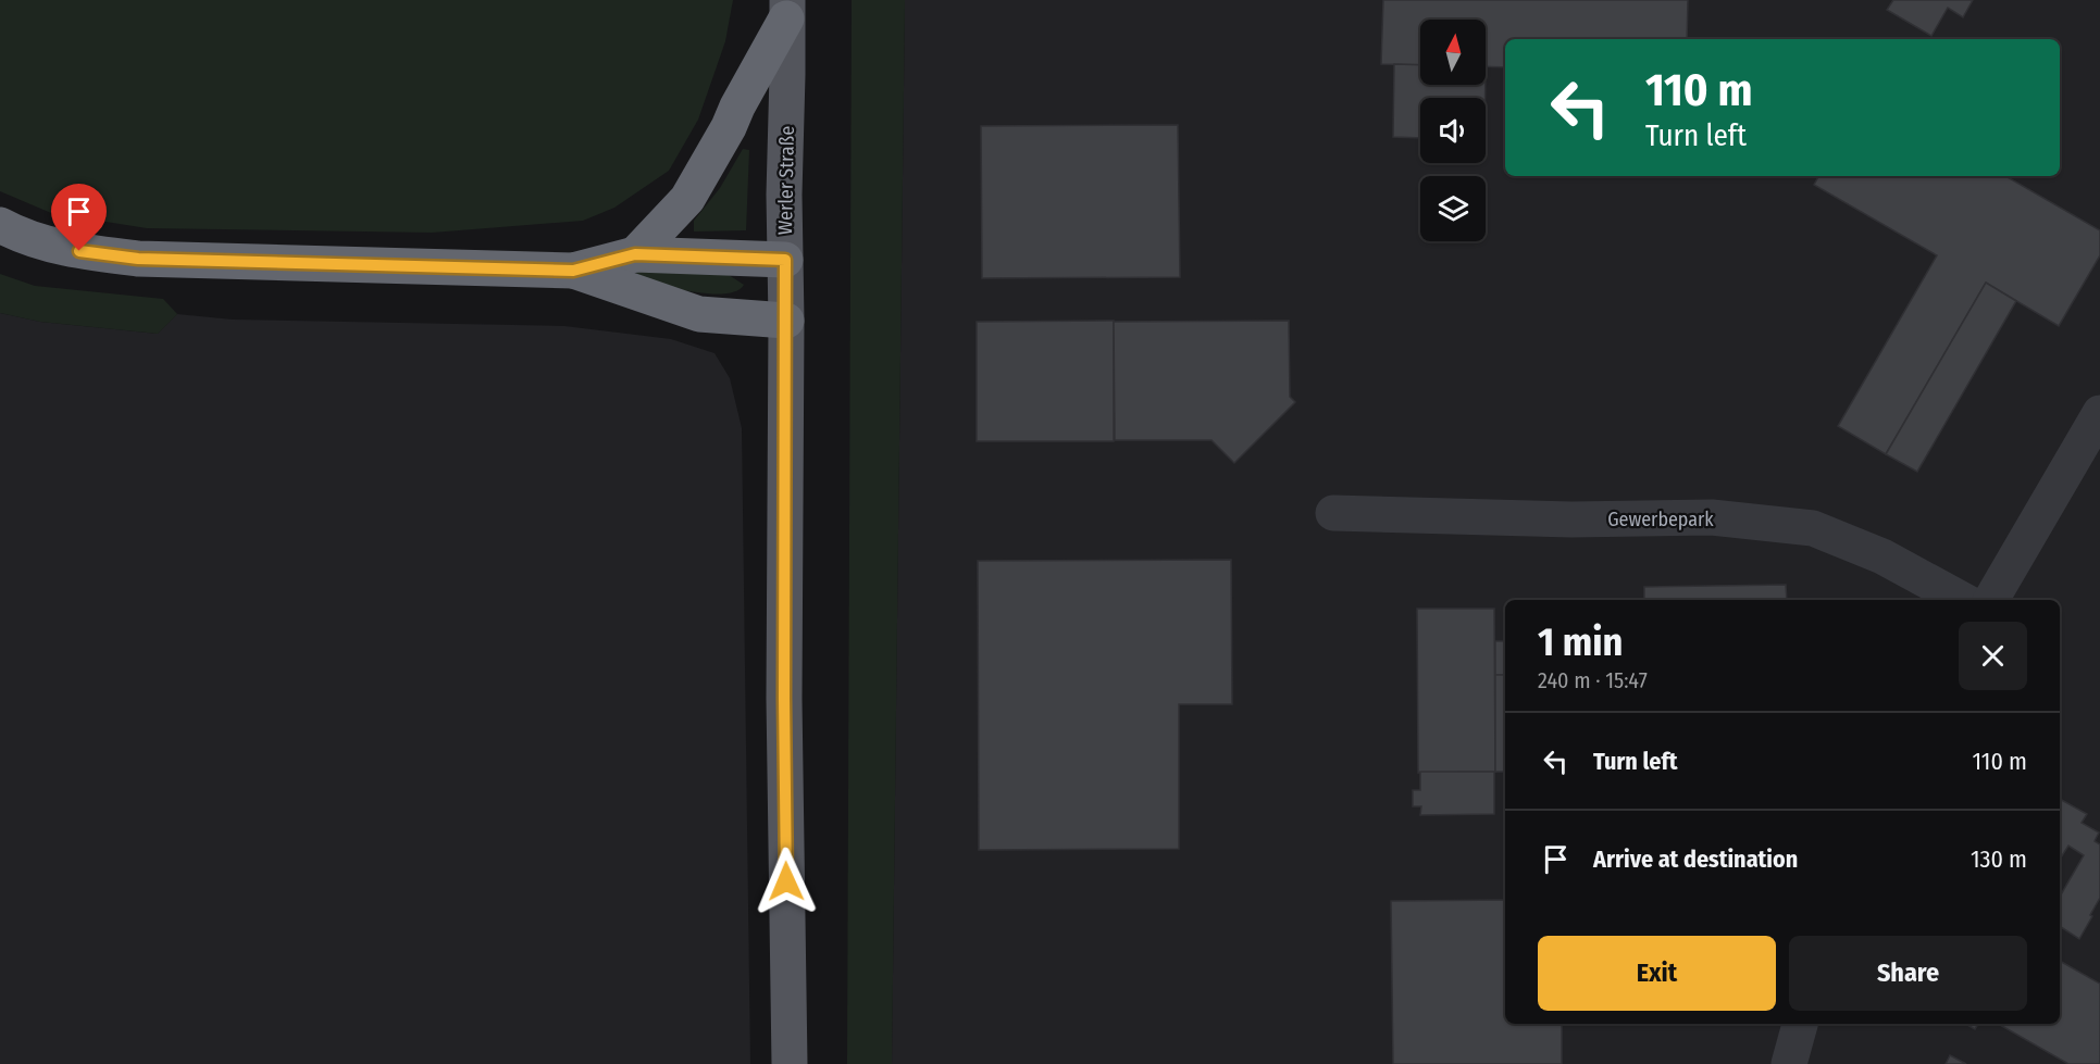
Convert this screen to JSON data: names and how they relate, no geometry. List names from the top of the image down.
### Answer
{
  "streets": {
    "main road": ["Werler Straße"],
    "street": ["Gewerbepark"]
  },
  "north": "top",
  "page": {
    "turn": ["110 m", "Turn left"],
    "heading": ["1 min", "240 m · 15:47"],
    "list": [
      {
        "name": "Turn left",
        "value": "110 m"
      },
      {
        "name": "Arrive at destination",
        "value": "130 m"
      }
    ],
    "buttons": ["Exit", "Share"]
  }
}
